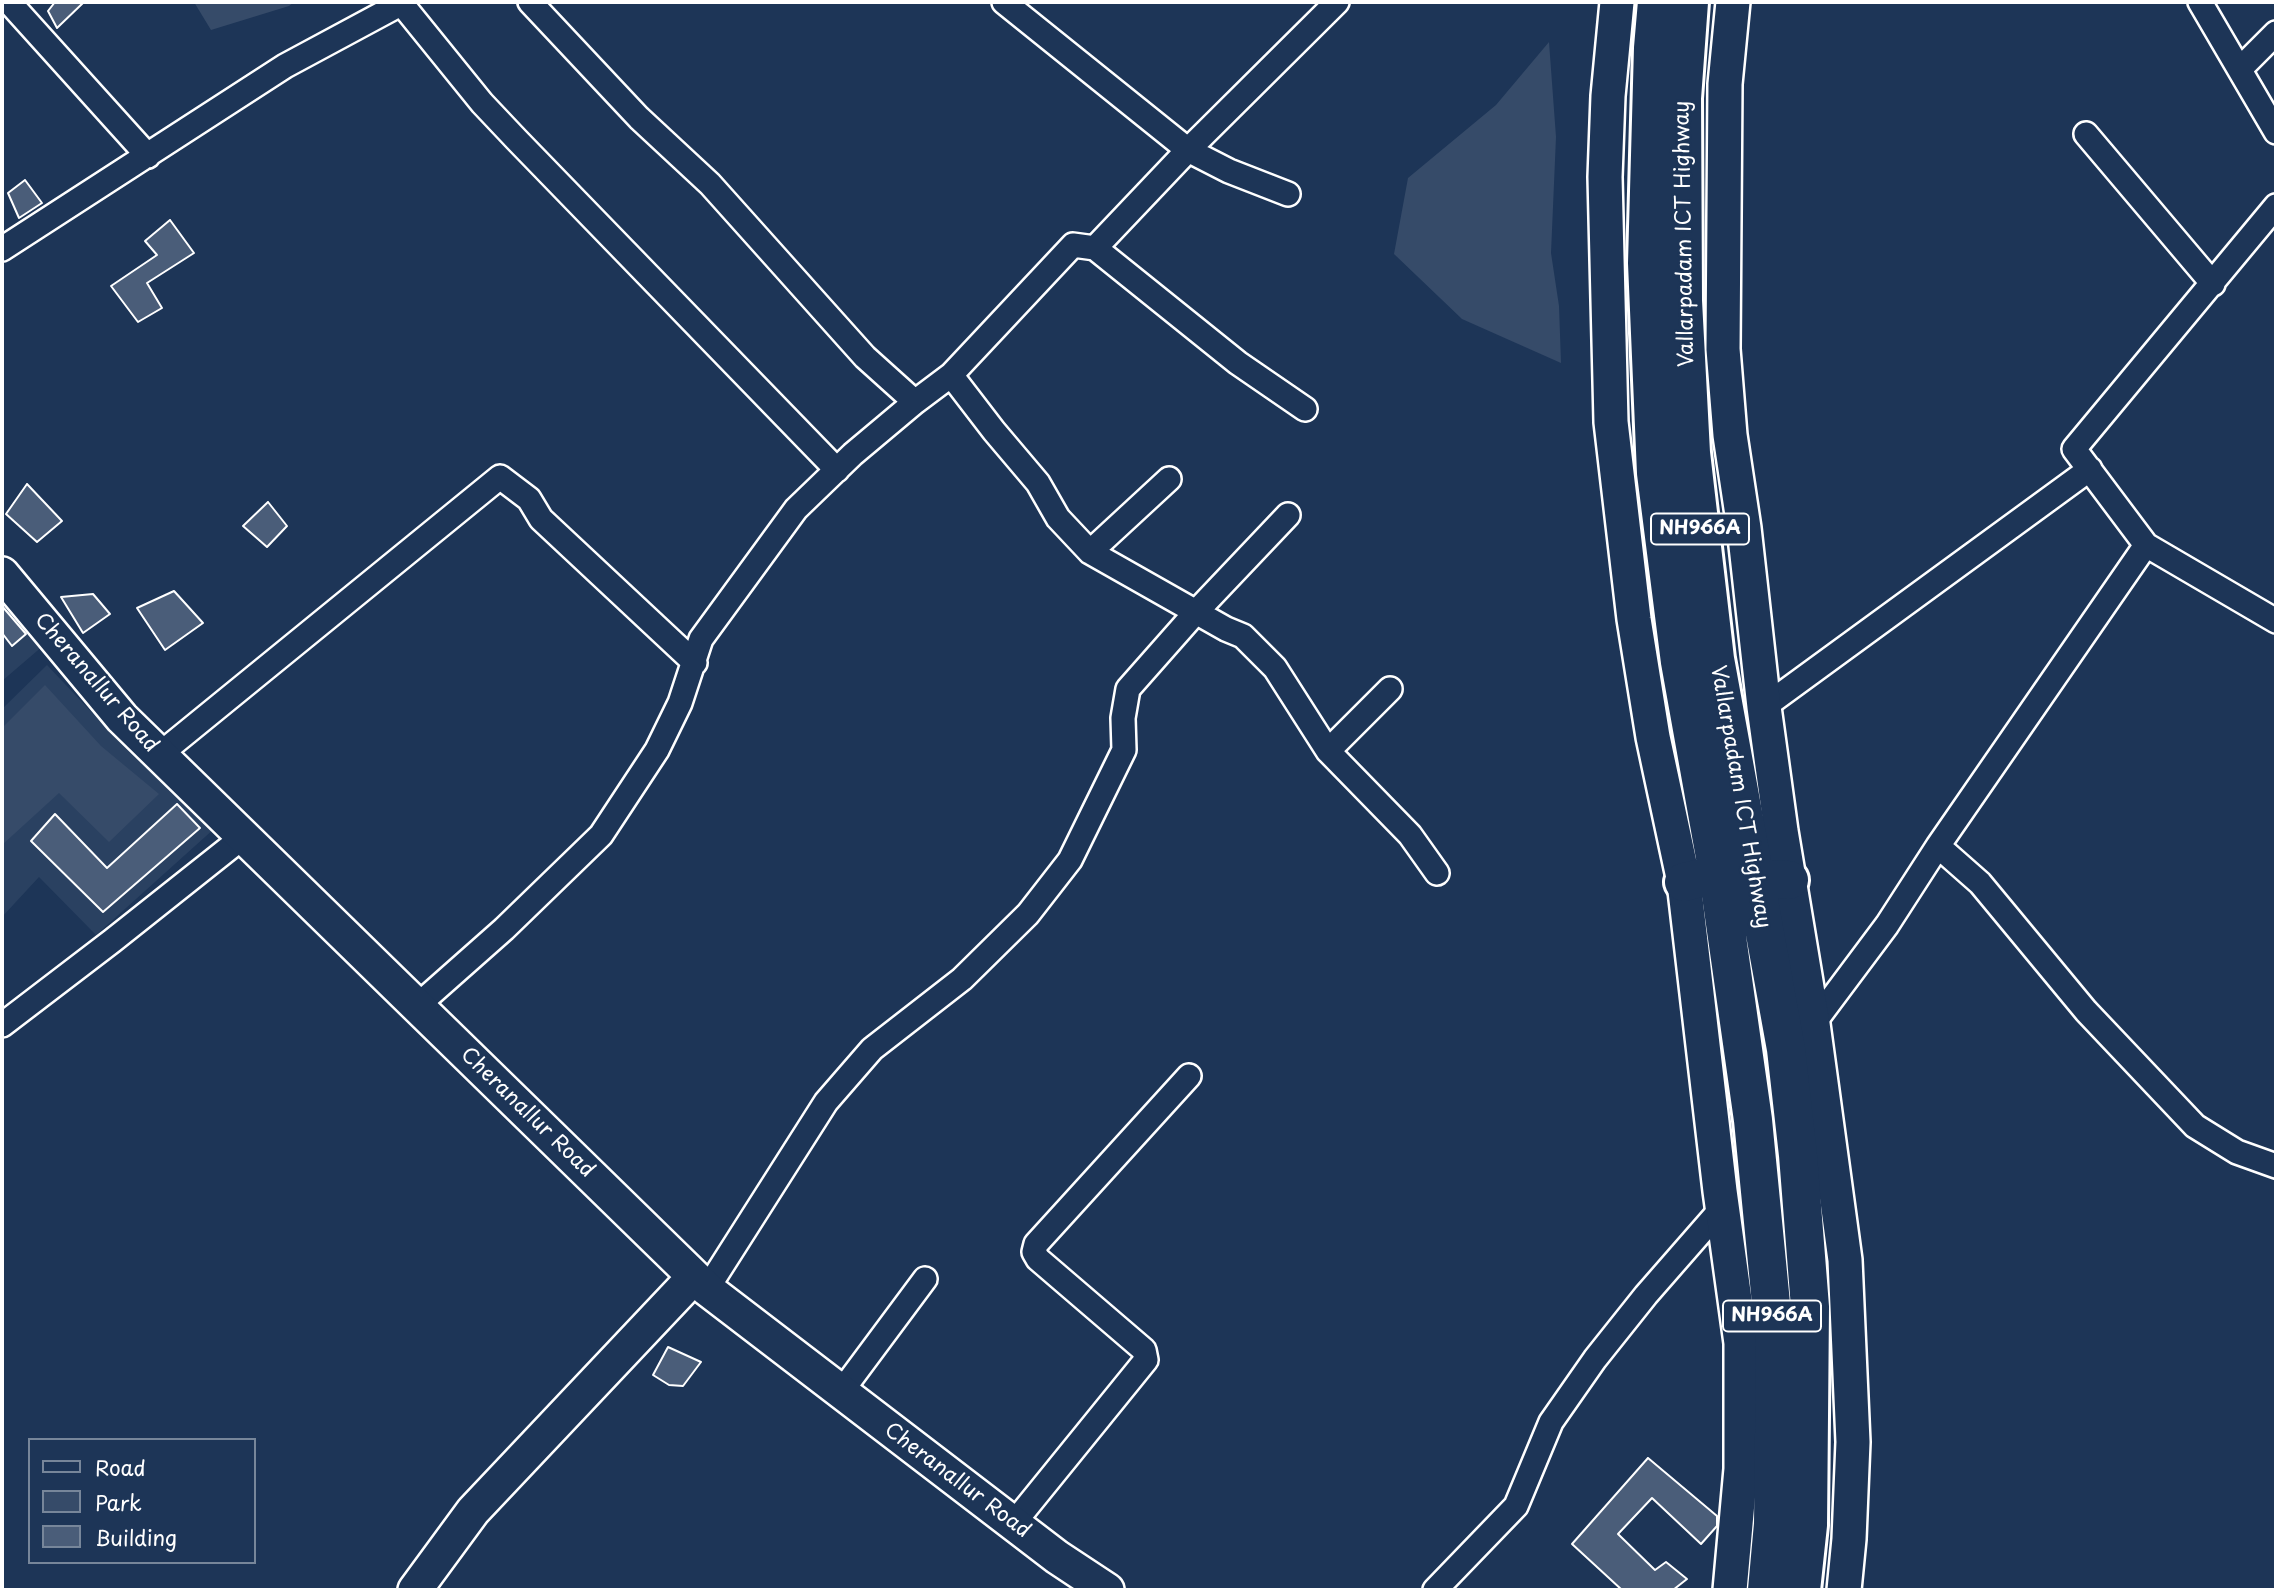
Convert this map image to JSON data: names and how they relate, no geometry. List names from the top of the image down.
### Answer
{
  "streets": {
    "highway": ["Vallarpadam ICT Highway", "NH966A"],
    "street": ["Cheranallur Road"]
  },
  "legend": ["Road", "Park", "Building"]
}
